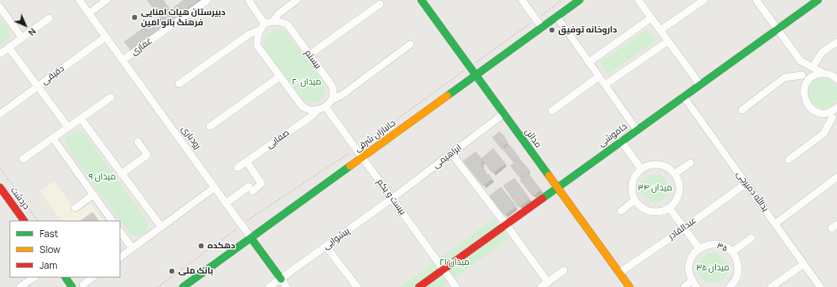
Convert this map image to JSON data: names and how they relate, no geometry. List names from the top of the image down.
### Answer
{
  "streets": {
    "main road": [
      "خاموشی",
      "جانبازان شرقی",
      "رودباری",
      "مدائن",
      "دردشت"
    ],
    "street": [
      "غفاری",
      "بیستم",
      "دقیقی",
      "صفایی",
      "ابراهیمی",
      "یدالله دمیرچی",
      "بیست و یکم",
      "عبدالقادر",
      "پیشوایی",
      "۳۵"
    ]
  },
  "crossings": [
    ["غفاری", "رودباری"],
    ["دقیقی", "رودباری"],
    ["خاموشی", "مدائن"],
    ["خاموشی", "یدالله دمیرچی"],
    ["خاموشی", "بیست و یکم"],
    ["جانبازان شرقی", "رودباری"],
    ["جانبازان شرقی", "مدائن"],
    ["جانبازان شرقی", "بیست و یکم"],
    ["رودباری", "پیشوایی"],
    ["مدائن", "ابراهیمی"],
    ["مدائن", "عبدالقادر"],
    ["ابراهیمی", "بیست و یکم"],
    ["ابراهیمی", "پیشوایی"],
    ["یدالله دمیرچی", "عبدالقادر"],
    ["بیست و یکم", "پیشوایی"]
  ],
  "parks": [
    "میدان ۲۰",
    "میدان ۹",
    "میدان ۳۴",
    "میدان ۲۱",
    "میدان ۳۵"
  ],
  "places": [
    "دبیرستان هیات امنایی فرهنگ بانو امین",
    "داروخانه توفیق",
    "دهکده",
    "بانک ملی"
  ],
  "legend": ["Fast", "Slow", "Jam"],
  "north": "bottom right"
}
